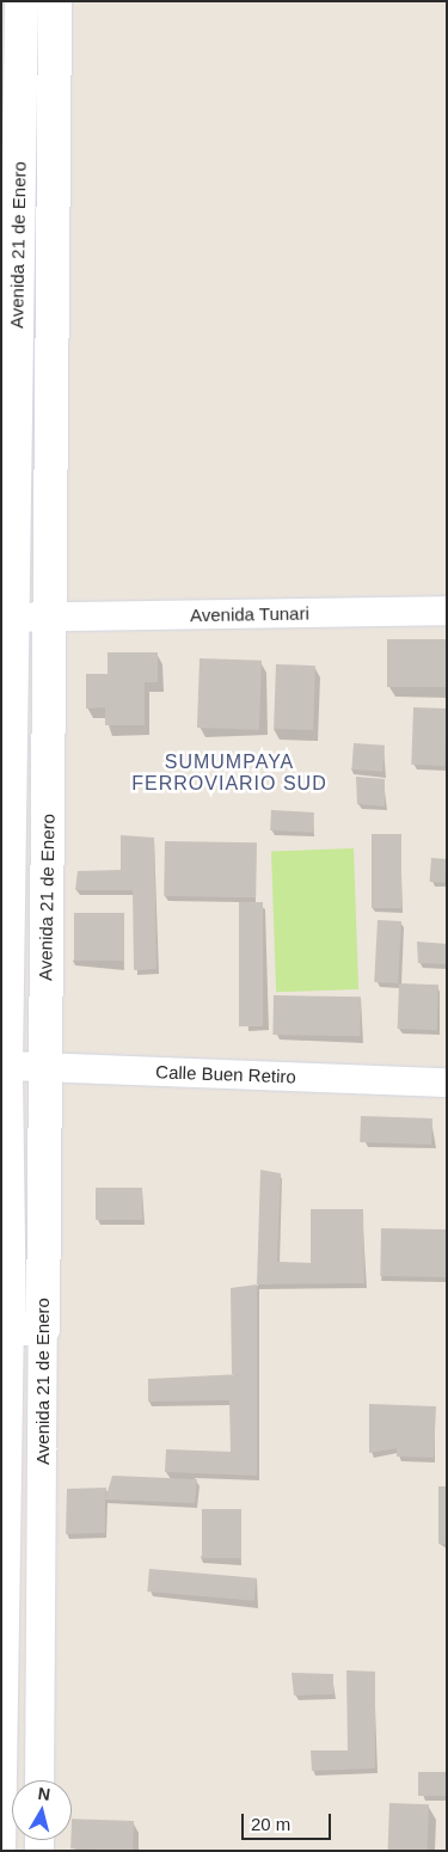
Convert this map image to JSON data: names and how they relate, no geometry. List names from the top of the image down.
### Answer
{
  "streets": {
    "street": ["Avenida 21 de Enero", "Avenida Tunari", "Calle Buen Retiro"]
  },
  "crossings": [
    ["Avenida 21 de Enero", "Avenida Tunari"],
    ["Avenida 21 de Enero", "Calle Buen Retiro"]
  ],
  "districts": ["SUMUMPAYA FERROVIARIO SUD"],
  "scale_bar": "20 m",
  "north": "top"
}
